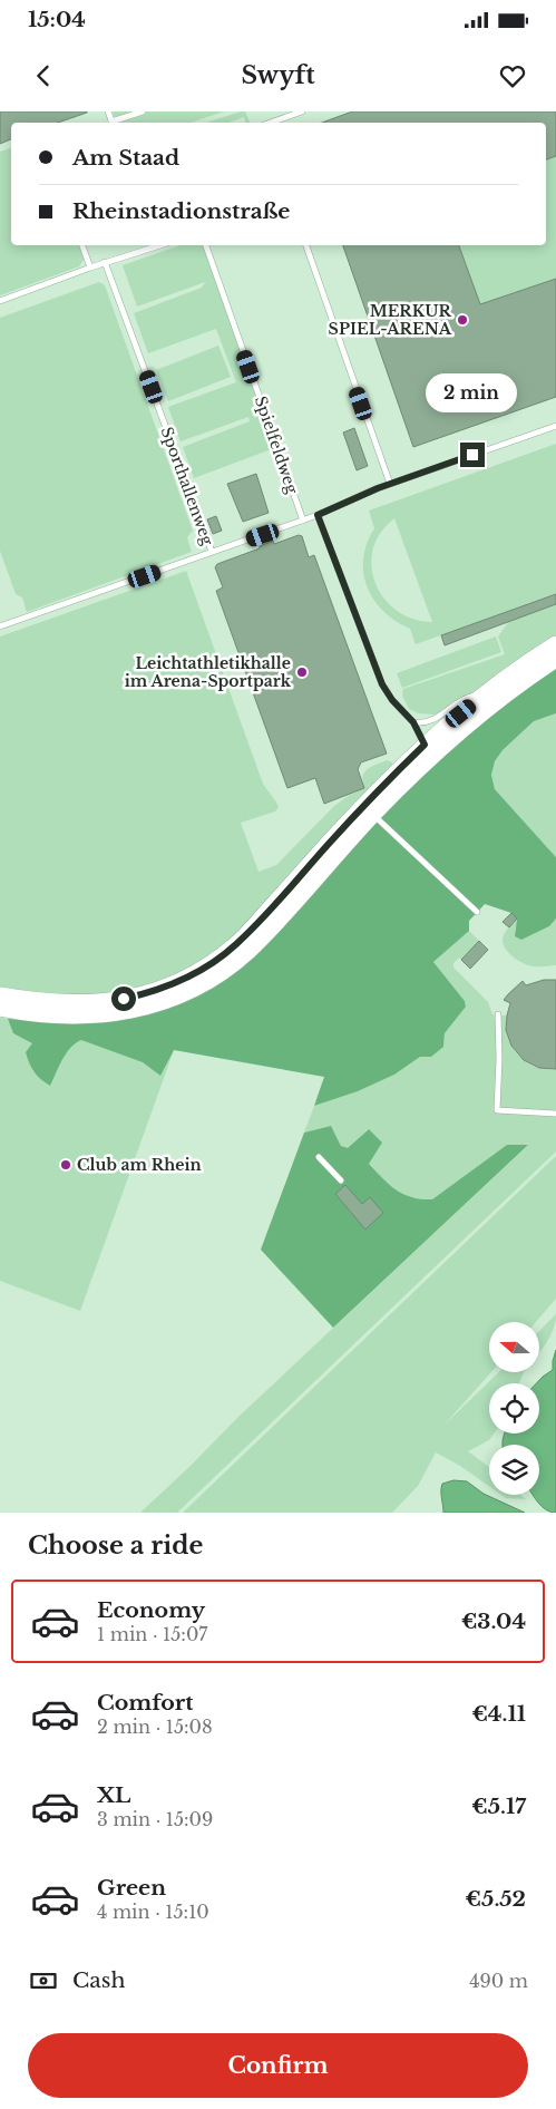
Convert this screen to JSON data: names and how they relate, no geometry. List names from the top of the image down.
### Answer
{
  "streets": {
    "lane": ["Spielfeldweg", "Sporthallenweg"]
  },
  "places": ["MERKUR SPIEL-ARENA", "Leichtathletikhalle im Arena-Sportpark", "Club am Rhein"],
  "north": "left",
  "page": {
    "status": "15:04",
    "header": "Swyft",
    "banner": ["Am Staad", "Rheinstadionstraße"],
    "bubble": "2 min",
    "heading": "Choose a ride",
    "list": [
      {
        "name": "Economy",
        "note": "1 min · 15:07",
        "value": "€3.04"
      },
      {
        "name": "Comfort",
        "note": "2 min · 15:08",
        "value": "€4.11"
      },
      {
        "name": "XL",
        "note": "3 min · 15:09",
        "value": "€5.17"
      },
      {
        "name": "Green",
        "note": "4 min · 15:10",
        "value": "€5.52"
      }
    ],
    "pay": ["Cash", "490 m"],
    "buttons": "Confirm"
  }
}
